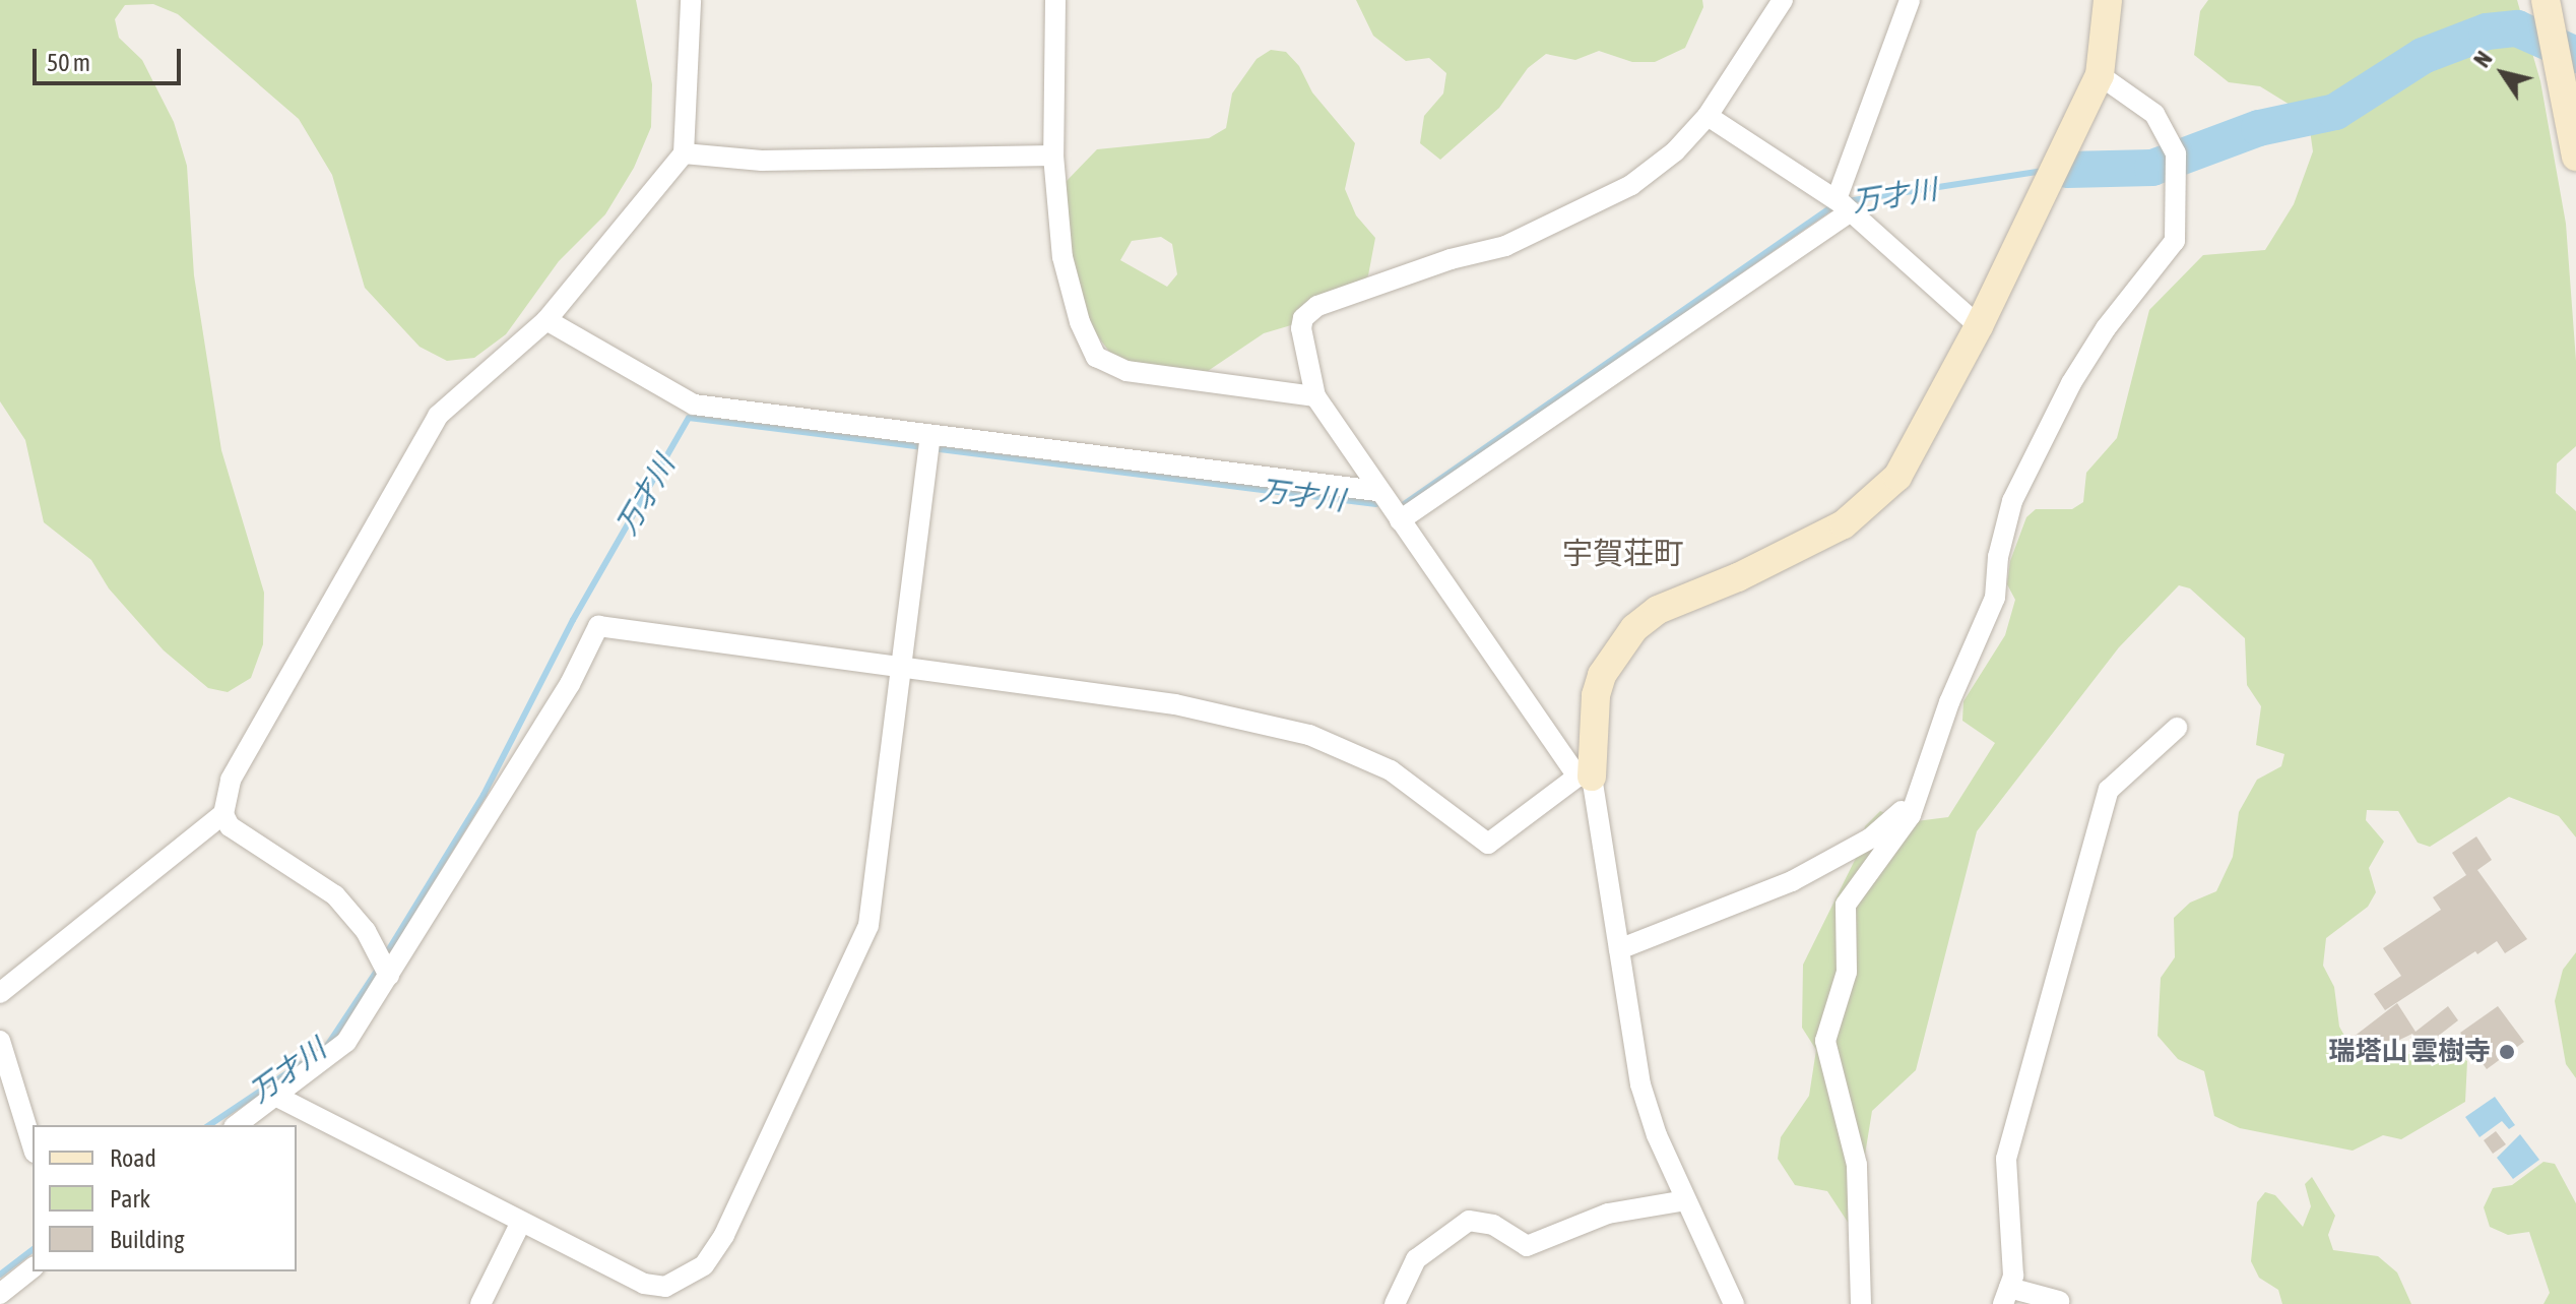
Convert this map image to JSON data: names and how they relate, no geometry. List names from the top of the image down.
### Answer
{
  "districts": ["宇賀荘町"],
  "water": ["万才川"],
  "places": ["瑞塔山 雲樹寺"],
  "legend": ["Road", "Park", "Building"],
  "scale_bar": "50 m",
  "north": "top left"
}
